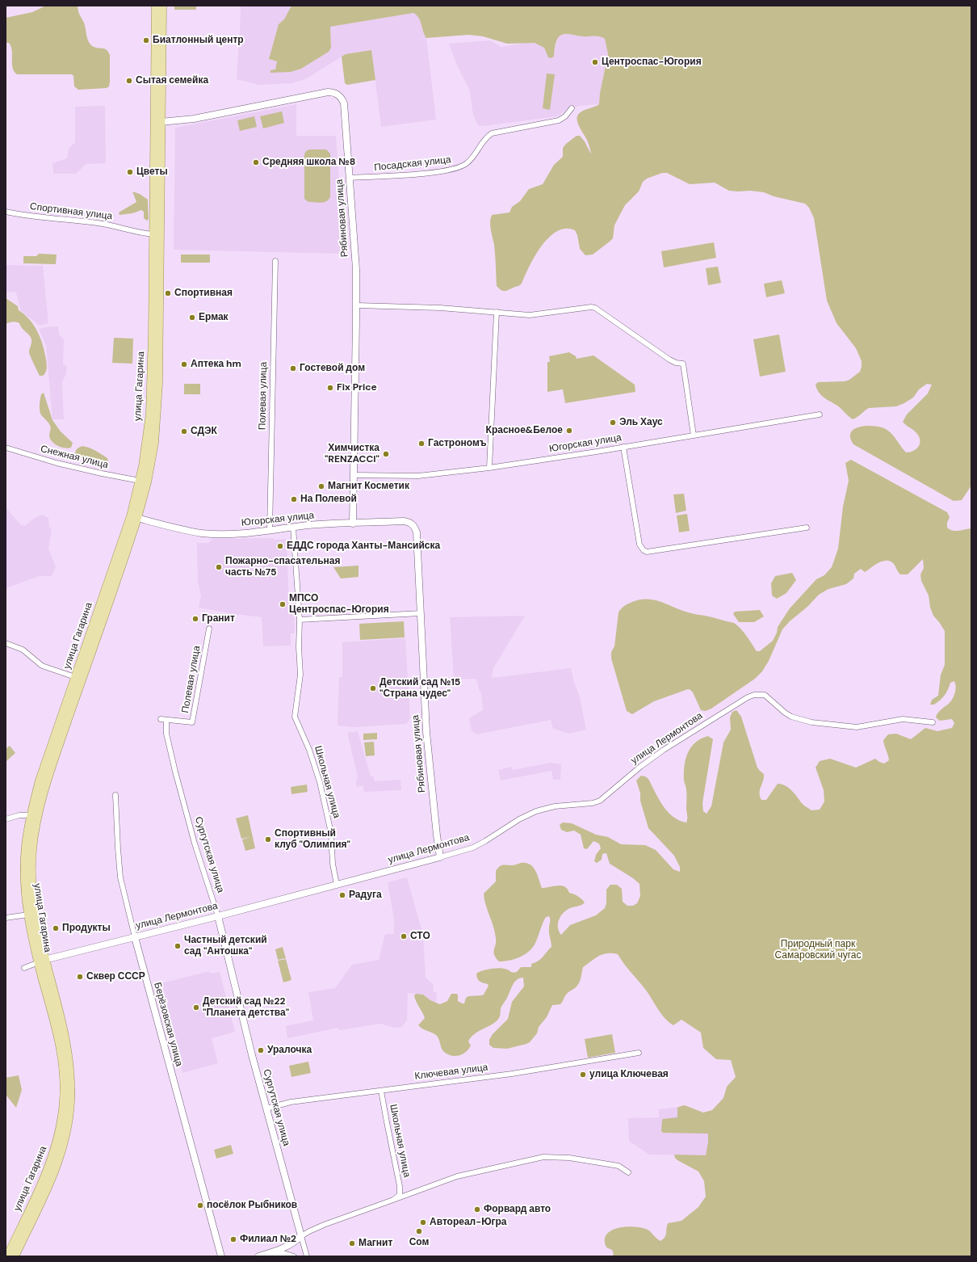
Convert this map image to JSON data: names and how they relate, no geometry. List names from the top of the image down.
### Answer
{
  "streets": {
    "main road": ["улица Гагарина"],
    "street": [
      "Посадская улица",
      "Спортивная улица",
      "Рябиновая улица",
      "Полевая улица",
      "Югорская улица",
      "Снежная улица",
      "улица Лермонтова",
      "Школьная улица",
      "Сургутская улица",
      "Берёзовская улица",
      "Ключевая улица"
    ]
  },
  "crossings": [
    ["Посадская улица", "Рябиновая улица"],
    ["Спортивная улица", "улица Гагарина"],
    ["Рябиновая улица", "улица Гагарина"],
    ["Рябиновая улица", "Югорская улица"],
    ["Рябиновая улица", "улица Лермонтова"],
    ["улица Гагарина", "Югорская улица"],
    ["улица Гагарина", "Снежная улица"],
    ["улица Гагарина", "улица Лермонтова"],
    ["Полевая улица", "Югорская улица"],
    ["Полевая улица", "Сургутская улица"],
    ["улица Лермонтова", "Школьная улица"],
    ["улица Лермонтова", "Сургутская улица"],
    ["улица Лермонтова", "Берёзовская улица"],
    ["Школьная улица", "Ключевая улица"],
    ["Сургутская улица", "Ключевая улица"]
  ],
  "parks": ["Природный парк Самаровский чугас"],
  "places": [
    "Биатлонный центр",
    "Центроспас-Югория",
    "Сытая семейка",
    "Средняя школа №8",
    "Цветы",
    "Спортивная",
    "Ермак",
    "Аптека hm",
    "Гостевой дом",
    "Fix Price",
    "Эль Хаус",
    "Красное&Белое",
    "СДЭК",
    "Гастрономъ",
    "Химчистка \"RENZACCI\"",
    "Магнит Косметик",
    "На Полевой",
    "ЕДДС города Ханты-Мансийска",
    "Пожарно-спасательная часть №75",
    "МПСО Центроспас-Югория",
    "Гранит",
    "Детский сад №15 \"Страна чудес\"",
    "Спортивный клуб \"Олимпия\"",
    "Радуга",
    "Продукты",
    "СТО",
    "Частный детский сад \"Антошка\"",
    "Сквер СССР",
    "Детский сад №22 \"Планета детства\"",
    "Уралочка",
    "улица Ключевая",
    "посёлок Рыбников",
    "Форвард авто",
    "Автореал-Югра",
    "Сом",
    "Филиал №2",
    "Магнит"
  ]
}
